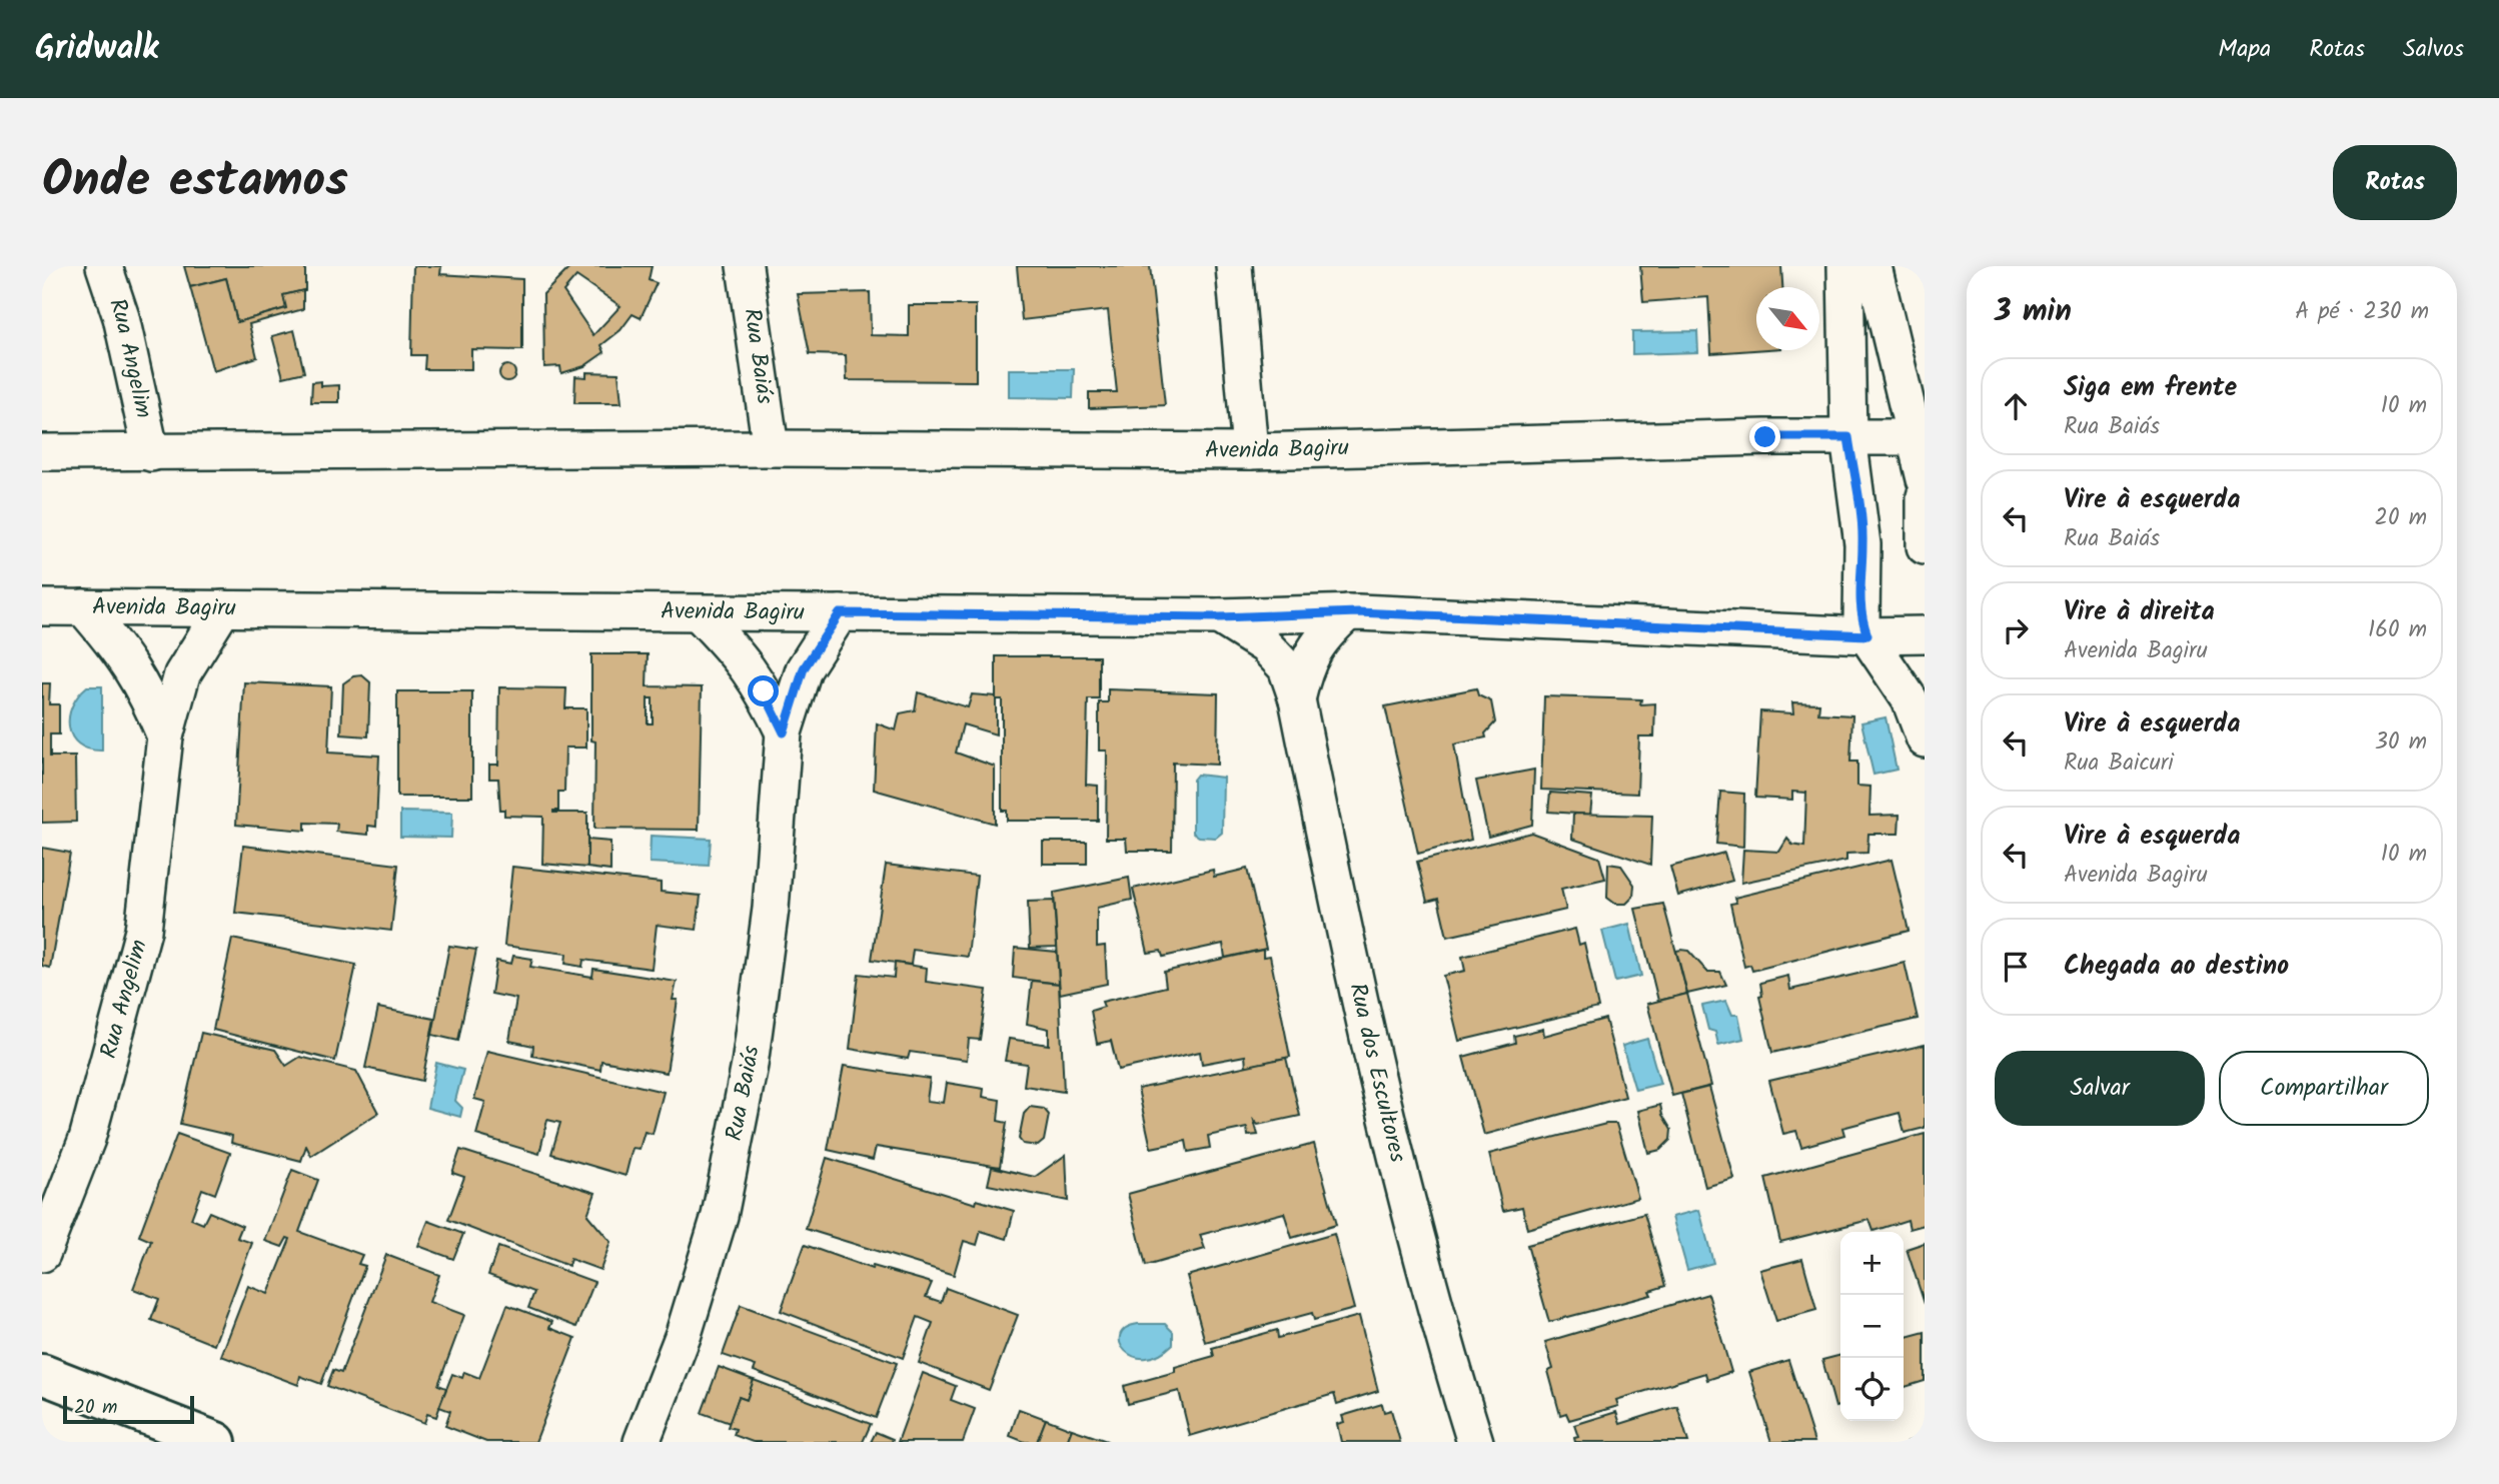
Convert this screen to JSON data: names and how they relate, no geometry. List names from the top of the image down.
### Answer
{
  "streets": {
    "street": [
      "Rua Baiás",
      "Rua Angelim",
      "Avenida Bagiru",
      "Rua dos Escultores"
    ]
  },
  "crossings": [
    ["Rua Baiás", "Avenida Bagiru"],
    ["Rua Angelim", "Avenida Bagiru"],
    ["Avenida Bagiru", "Rua dos Escultores"]
  ],
  "scale_bar": "20 m",
  "north": "bottom right",
  "page": {
    "header": "Gridwalk",
    "nav": ["Mapa", "Rotas", "Salvos"],
    "title": "Onde estamos",
    "buttons": [
      "Rotas",
      ["Salvar", "Compartilhar"]
    ],
    "heading": ["3 min", "A pé · 230 m"],
    "list": [
      ["Siga em frente", "Rua Baiás", "10 m"],
      ["Vire à esquerda", "Rua Baiás", "20 m"],
      ["Vire à direita", "Avenida Bagiru", "160 m"],
      ["Vire à esquerda", "Rua Baicuri", "30 m"],
      ["Vire à esquerda", "Avenida Bagiru", "10 m"],
      "Chegada ao destino"
    ],
    "map_buttons": ["+", "−"],
    "scale": "20 m"
  }
}
